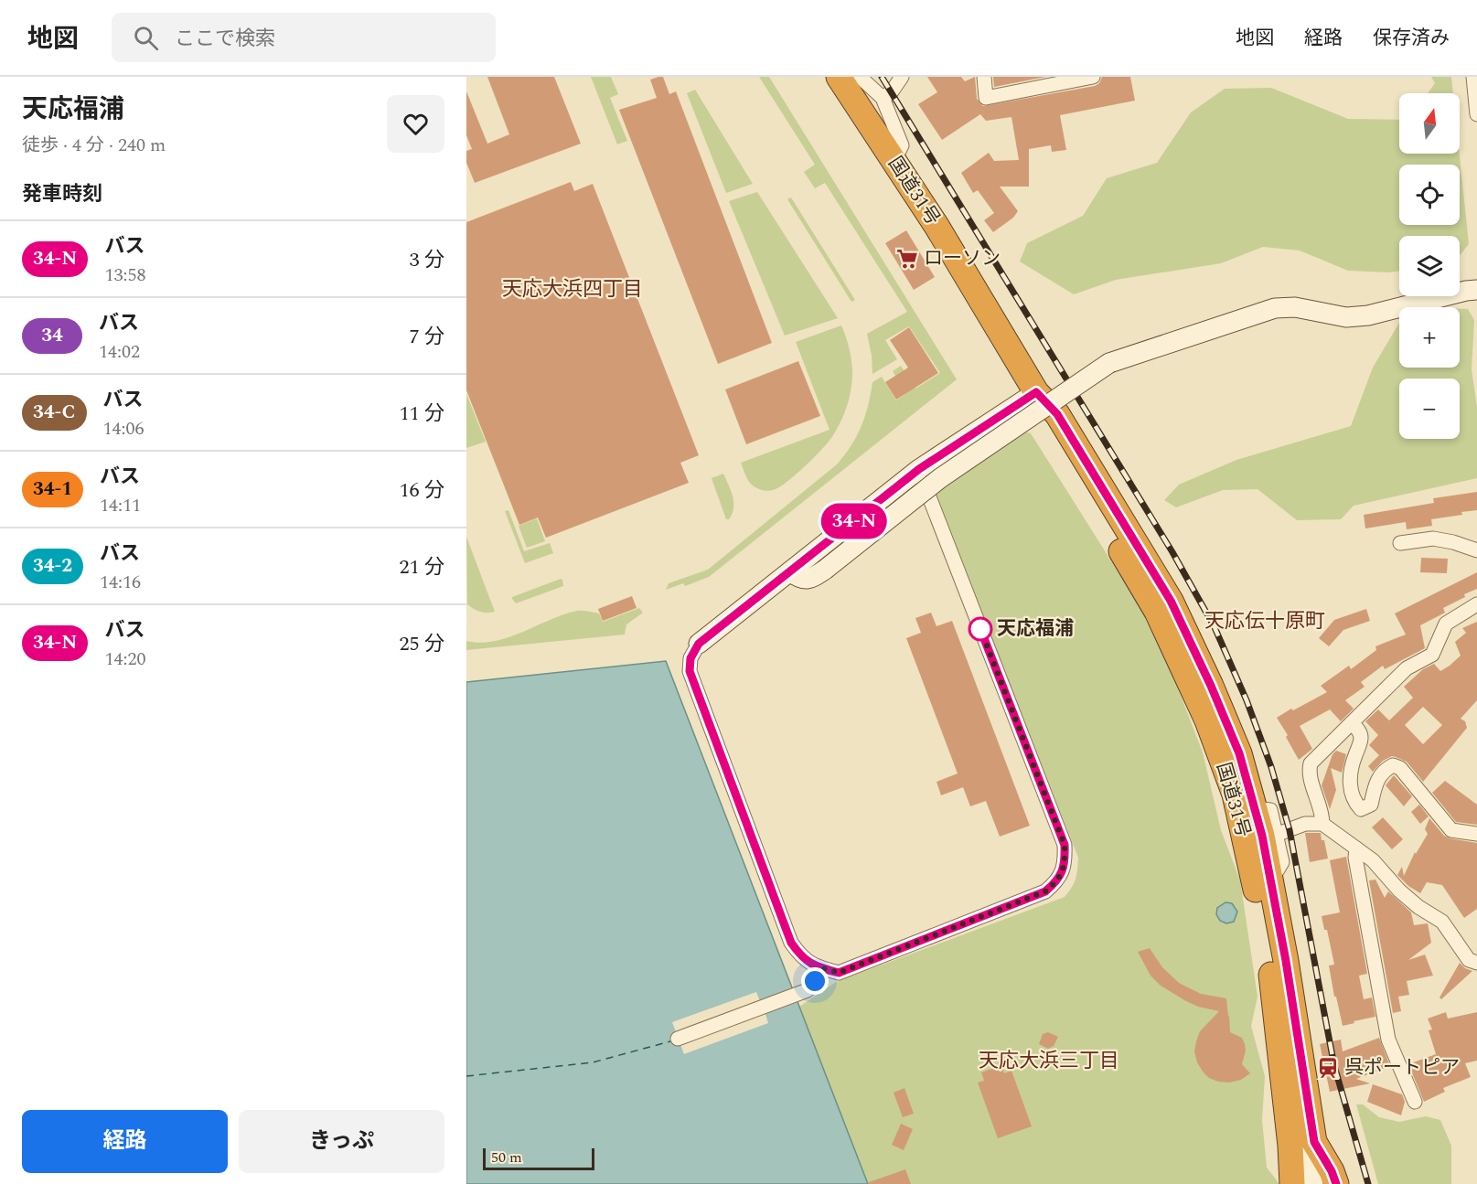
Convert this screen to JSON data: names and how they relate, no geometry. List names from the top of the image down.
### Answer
{
  "streets": {
    "highway": ["国道31号"]
  },
  "districts": ["天応大浜四丁目", "天応伝十原町", "天応大浜三丁目"],
  "places": {
    "supermarket": ["ローソン"],
    "other": ["天応福浦"],
    "station": ["呉ポートピア"]
  },
  "lines": ["bus line 34-N"],
  "scale_bar": "50 m",
  "north": "top",
  "page": {
    "header": "地図",
    "search": "ここで検索",
    "nav": ["地図", "経路", "保存済み"],
    "heading": [
      ["天応福浦", "徒歩 · 4 分 · 240 m"],
      "発車時刻"
    ],
    "on_map": "34-N",
    "map_buttons": ["+", "−"],
    "list": [
      {
        "mark": "34-N",
        "name": "バス",
        "note": "13:58",
        "value": "3 分"
      },
      {
        "mark": "34",
        "name": "バス",
        "note": "14:02",
        "value": "7 分"
      },
      {
        "mark": "34-C",
        "name": "バス",
        "note": "14:06",
        "value": "11 分"
      },
      {
        "mark": "34-1",
        "name": "バス",
        "note": "14:11",
        "value": "16 分"
      },
      {
        "mark": "34-2",
        "name": "バス",
        "note": "14:16",
        "value": "21 分"
      },
      {
        "mark": "34-N",
        "name": "バス",
        "note": "14:20",
        "value": "25 分"
      }
    ],
    "buttons": ["経路", "きっぷ"],
    "scale": "50 m"
  }
}
